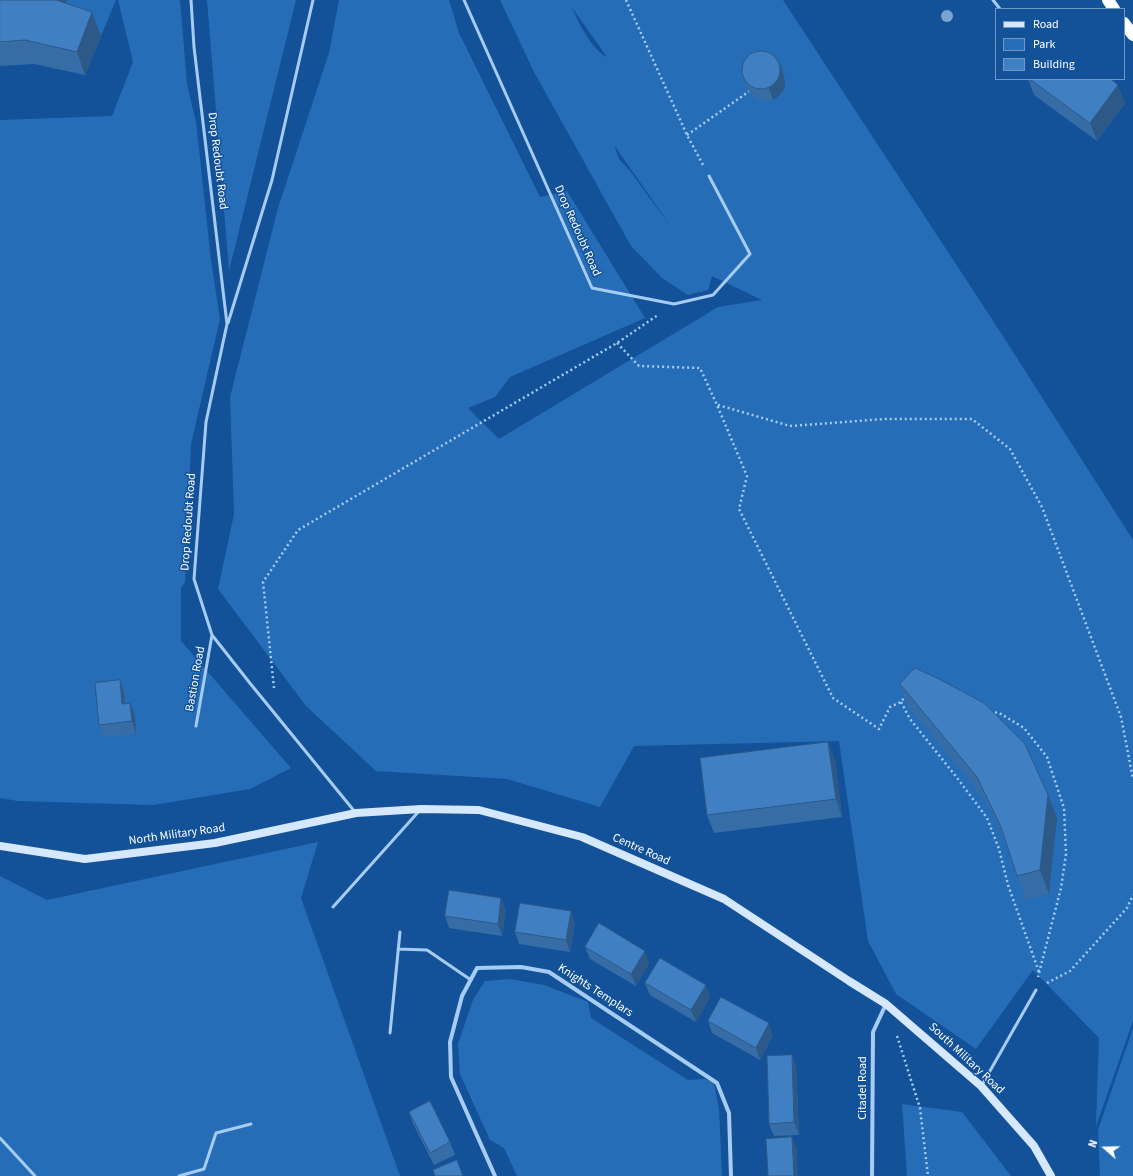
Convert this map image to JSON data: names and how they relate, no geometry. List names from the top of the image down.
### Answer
{
  "streets": {
    "street": [
      "North Military Road",
      "Centre Road",
      "Knights Templars",
      "South Military Road",
      "Citadel Road"
    ],
    "lane": ["Drop Redoubt Road", "Bastion Road"]
  },
  "crossings": [
    ["Drop Redoubt Road", "Bastion Road"],
    ["Drop Redoubt Road", "North Military Road"],
    ["Drop Redoubt Road", "Centre Road"],
    ["North Military Road", "Centre Road"],
    ["Centre Road", "South Military Road"],
    ["Centre Road", "Citadel Road"],
    ["South Military Road", "Citadel Road"]
  ],
  "legend": ["Road", "Park", "Building"],
  "north": "left"
}
